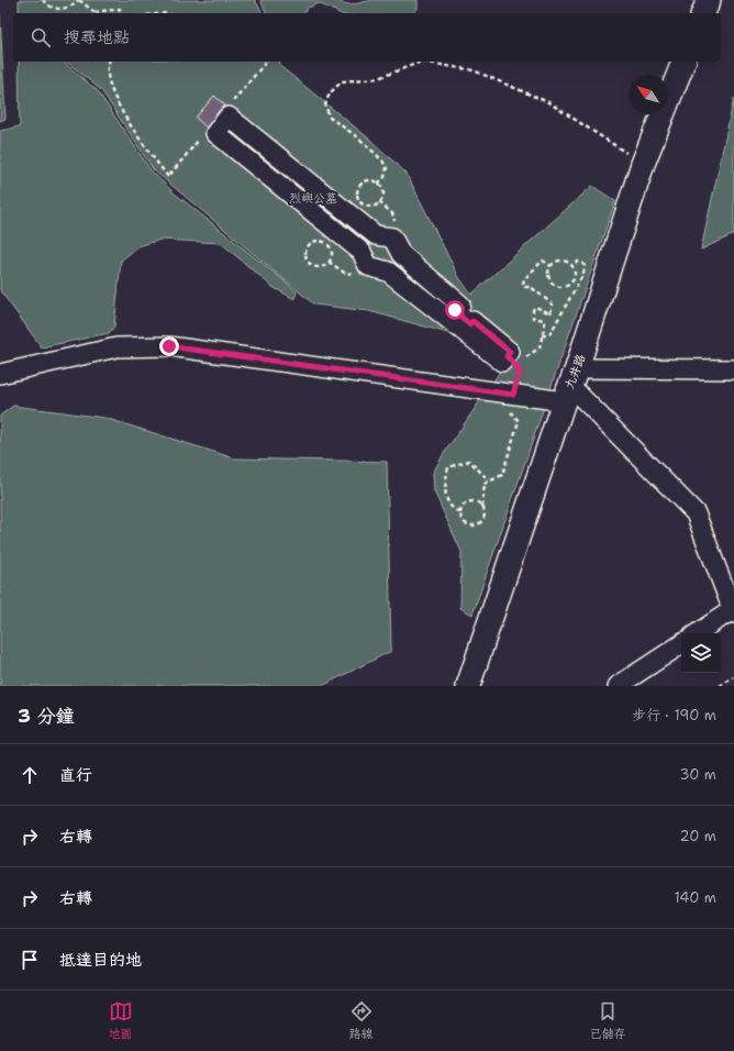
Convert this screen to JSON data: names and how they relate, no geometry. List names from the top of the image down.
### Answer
{
  "streets": {
    "main road": ["九井路"]
  },
  "parks": ["烈嶼公墓"],
  "north": "top left",
  "page": {
    "search": "搜尋地點",
    "heading": ["3 分鐘", "步行 · 190 m"],
    "list": [
      ["直行", "30 m"],
      ["右轉", "20 m"],
      ["右轉", "140 m"],
      "抵達目的地"
    ],
    "nav": ["地圖", "路線", "已儲存"]
  }
}
